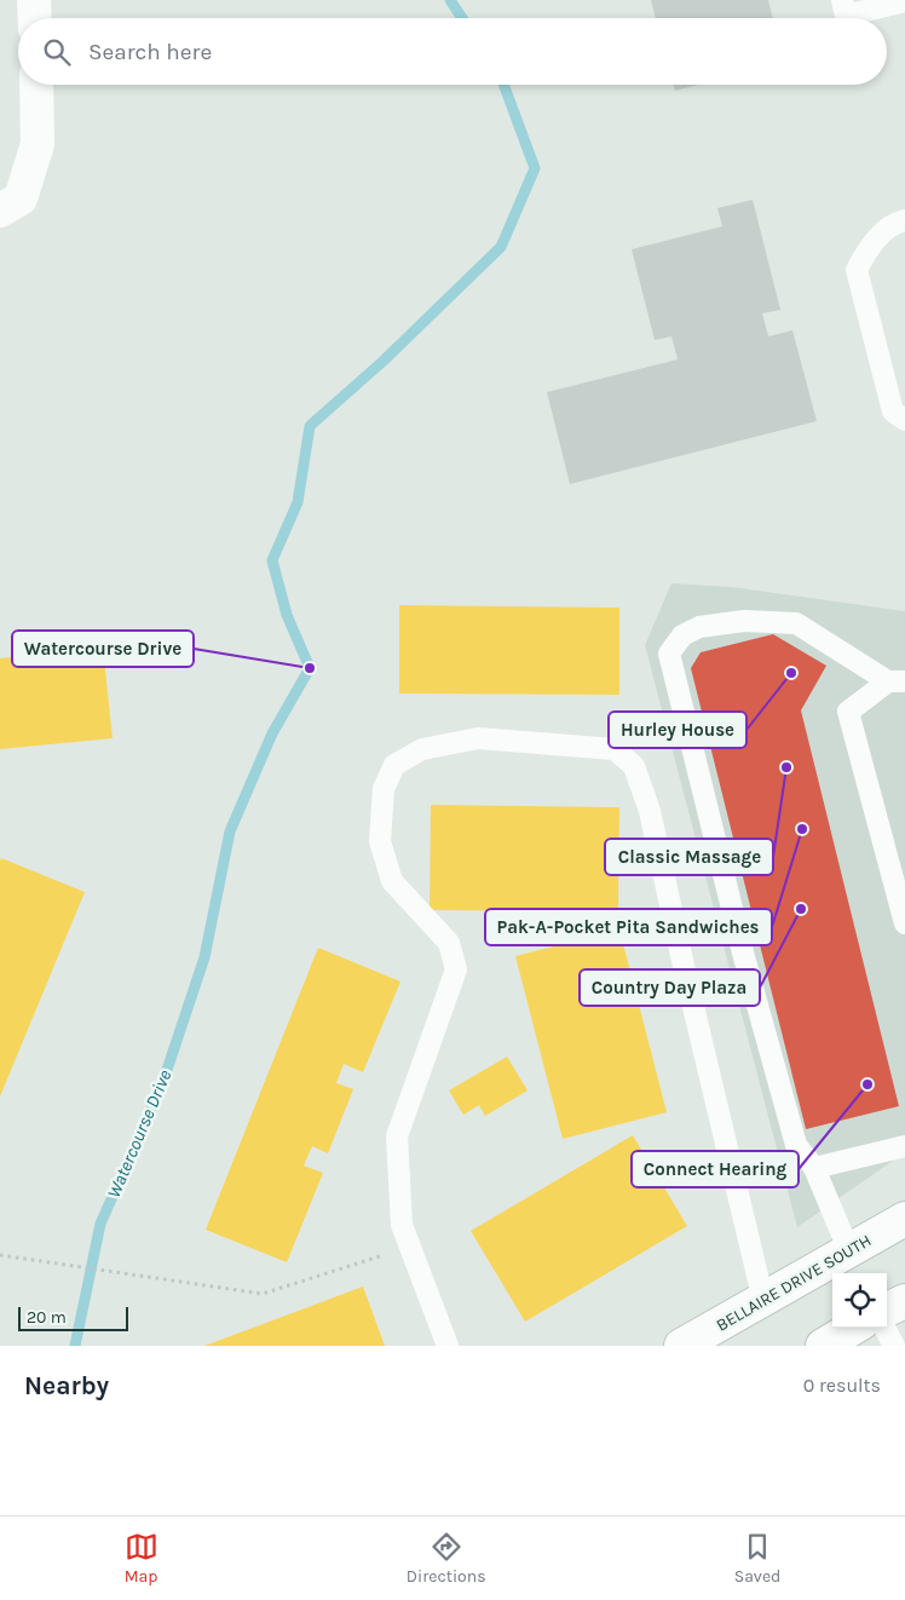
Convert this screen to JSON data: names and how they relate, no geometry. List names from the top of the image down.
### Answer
{
  "streets": {
    "street": ["BELLAIRE DRIVE SOUTH"]
  },
  "water": ["Watercourse Drive"],
  "places": [
    "Watercourse Drive",
    "Hurley House",
    "Classic Massage",
    "Pak-A-Pocket Pita Sandwiches",
    "Country Day Plaza",
    "Connect Hearing"
  ],
  "scale_bar": "20 m",
  "page": {
    "search": "Search here",
    "scale": "20 m",
    "heading": ["Nearby", "0 results"],
    "nav": ["Map", "Directions", "Saved"]
  }
}
